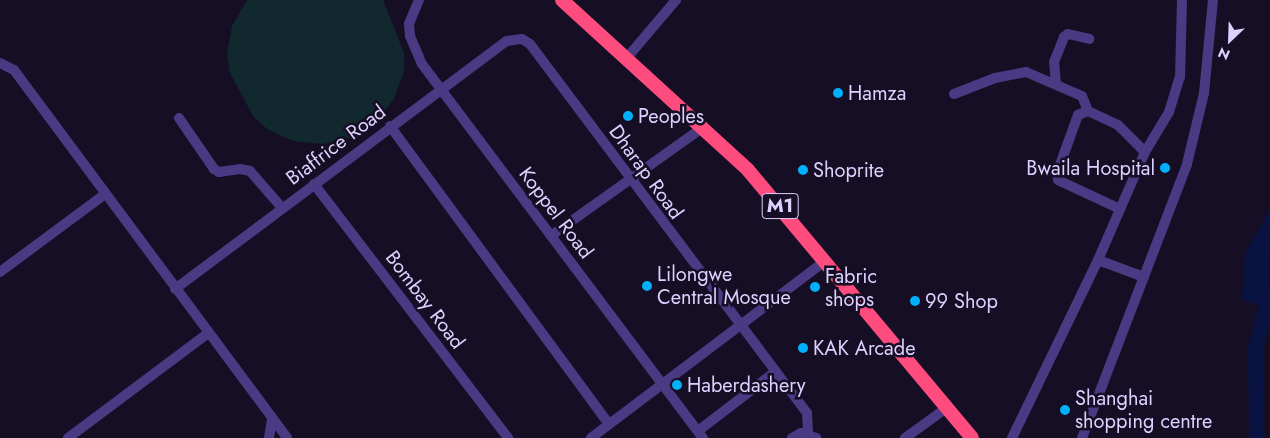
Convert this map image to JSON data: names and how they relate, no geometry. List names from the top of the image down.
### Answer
{
  "streets": {
    "highway": ["M1"],
    "street": [
      "Biaffrice Road",
      "Dharap Road",
      "Koppel Road",
      "Bombay Road"
    ]
  },
  "crossings": [
    ["Biaffrice Road", "Dharap Road"],
    ["Biaffrice Road", "Koppel Road"],
    ["Biaffrice Road", "Bombay Road"]
  ],
  "places": [
    "Hamza",
    "Peoples",
    "Bwaila Hospital",
    "Shoprite",
    "Lilongwe Central Mosque",
    "Fabric shops",
    "99 Shop",
    "KAK Arcade",
    "Haberdashery",
    "Shanghai shopping centre"
  ],
  "north": "bottom left"
}
